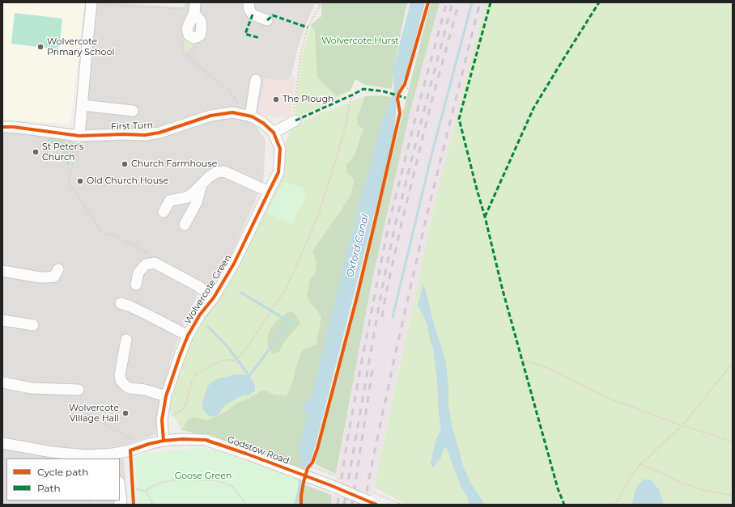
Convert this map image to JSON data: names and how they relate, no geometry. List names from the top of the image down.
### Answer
{
  "streets": {
    "street": ["First Turn", "Wolvercote Green", "Godstow Road"]
  },
  "crossings": [
    ["First Turn", "Wolvercote Green"],
    ["Wolvercote Green", "Godstow Road"]
  ],
  "water": ["Oxford Canal"],
  "parks": ["Wolvercote Hurst", "Goose Green"],
  "places": [
    "Wolvercote Primary School",
    "The Plough",
    "St Peter's Church",
    "Church Farmhouse",
    "Old Church House",
    "Wolvercote Village Hall"
  ],
  "legend": ["Cycle path", "Path"]
}
